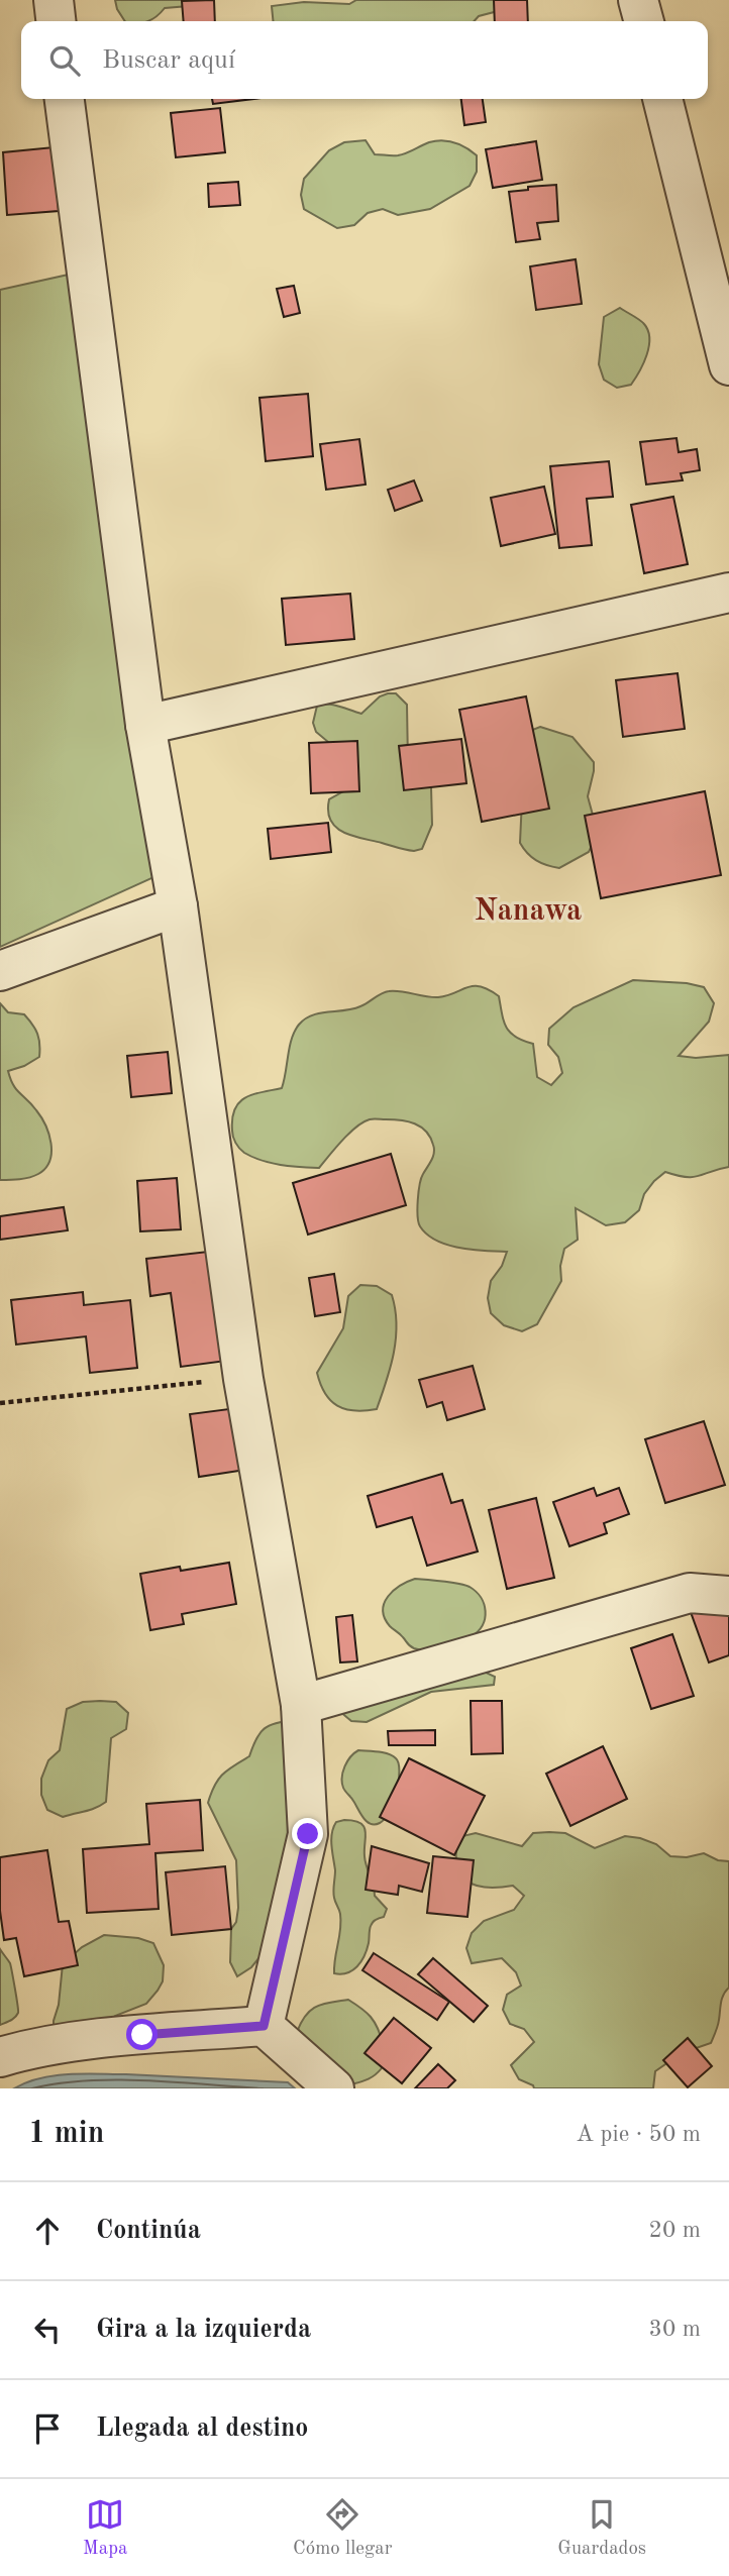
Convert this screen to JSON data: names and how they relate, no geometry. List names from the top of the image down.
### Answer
{
  "districts": ["Nanawa"],
  "page": {
    "search": "Buscar aquí",
    "heading": ["1 min", "A pie · 50 m"],
    "list": [
      ["Continúa", "20 m"],
      ["Gira a la izquierda", "30 m"],
      "Llegada al destino"
    ],
    "nav": ["Mapa", "Cómo llegar", "Guardados"]
  }
}
